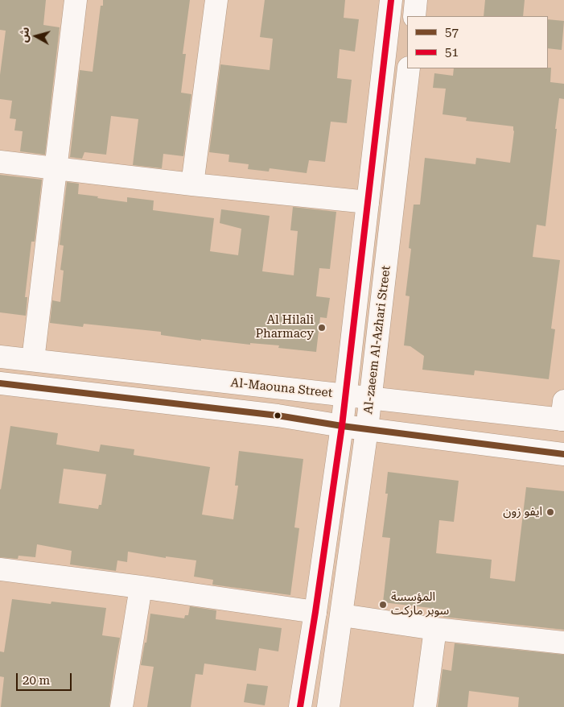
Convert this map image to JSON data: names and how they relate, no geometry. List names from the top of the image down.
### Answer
{
  "streets": {
    "main road": ["Al-zaeem Al-Azhari Street", "Al-Maouna Street"]
  },
  "crossings": [
    ["Al-zaeem Al-Azhari Street", "Al-Maouna Street"]
  ],
  "places": ["Al Hilali Pharmacy", "ايفو زون", "المؤسسة سوبر ماركت"],
  "lines": ["transit line 51", "transit line 57"],
  "legend": ["57", "51"],
  "scale_bar": "20 m",
  "north": "left"
}
